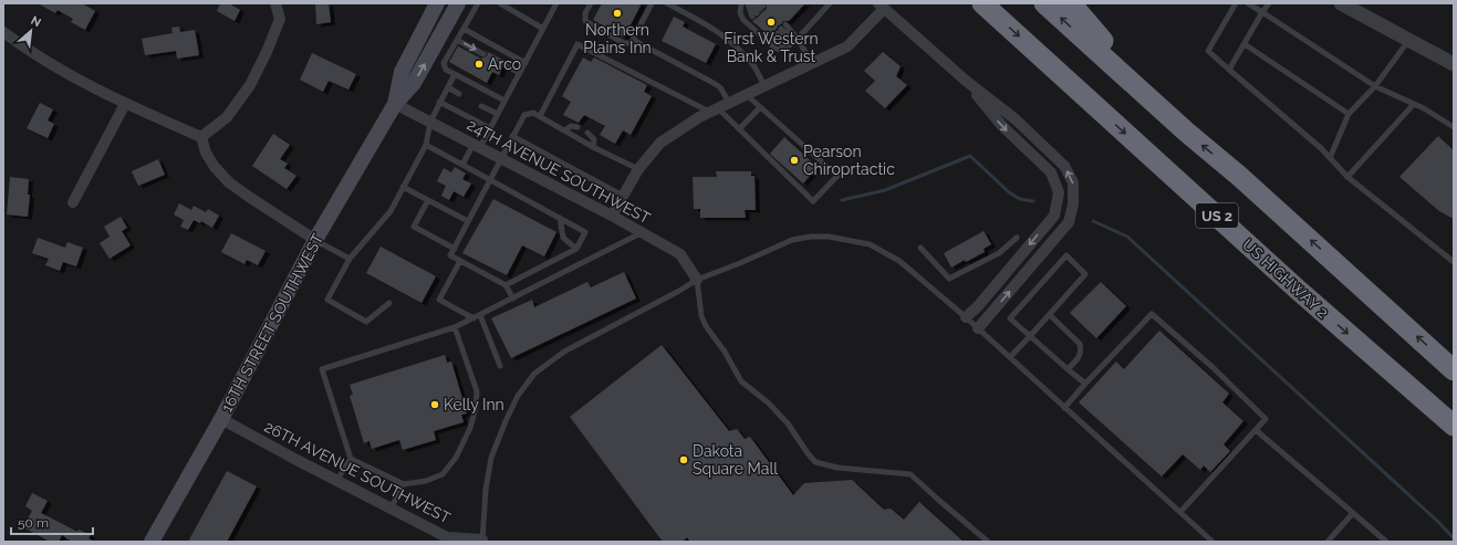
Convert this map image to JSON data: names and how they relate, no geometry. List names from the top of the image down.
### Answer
{
  "streets": {
    "highway": ["US 2", "US HIGHWAY 2"],
    "main road": ["16TH STREET SOUTHWEST"],
    "street": ["24TH AVENUE SOUTHWEST", "26TH AVENUE SOUTHWEST"]
  },
  "crossings": [
    ["24TH AVENUE SOUTHWEST", "16TH STREET SOUTHWEST"],
    ["16TH STREET SOUTHWEST", "26TH AVENUE SOUTHWEST"]
  ],
  "places": [
    "Northern Plains Inn",
    "First Western Bank & Trust",
    "Arco",
    "Pearson Chiroprtactic",
    "Kelly Inn",
    "Dakota Square Mall"
  ],
  "scale_bar": "50 m",
  "north": "top right"
}
